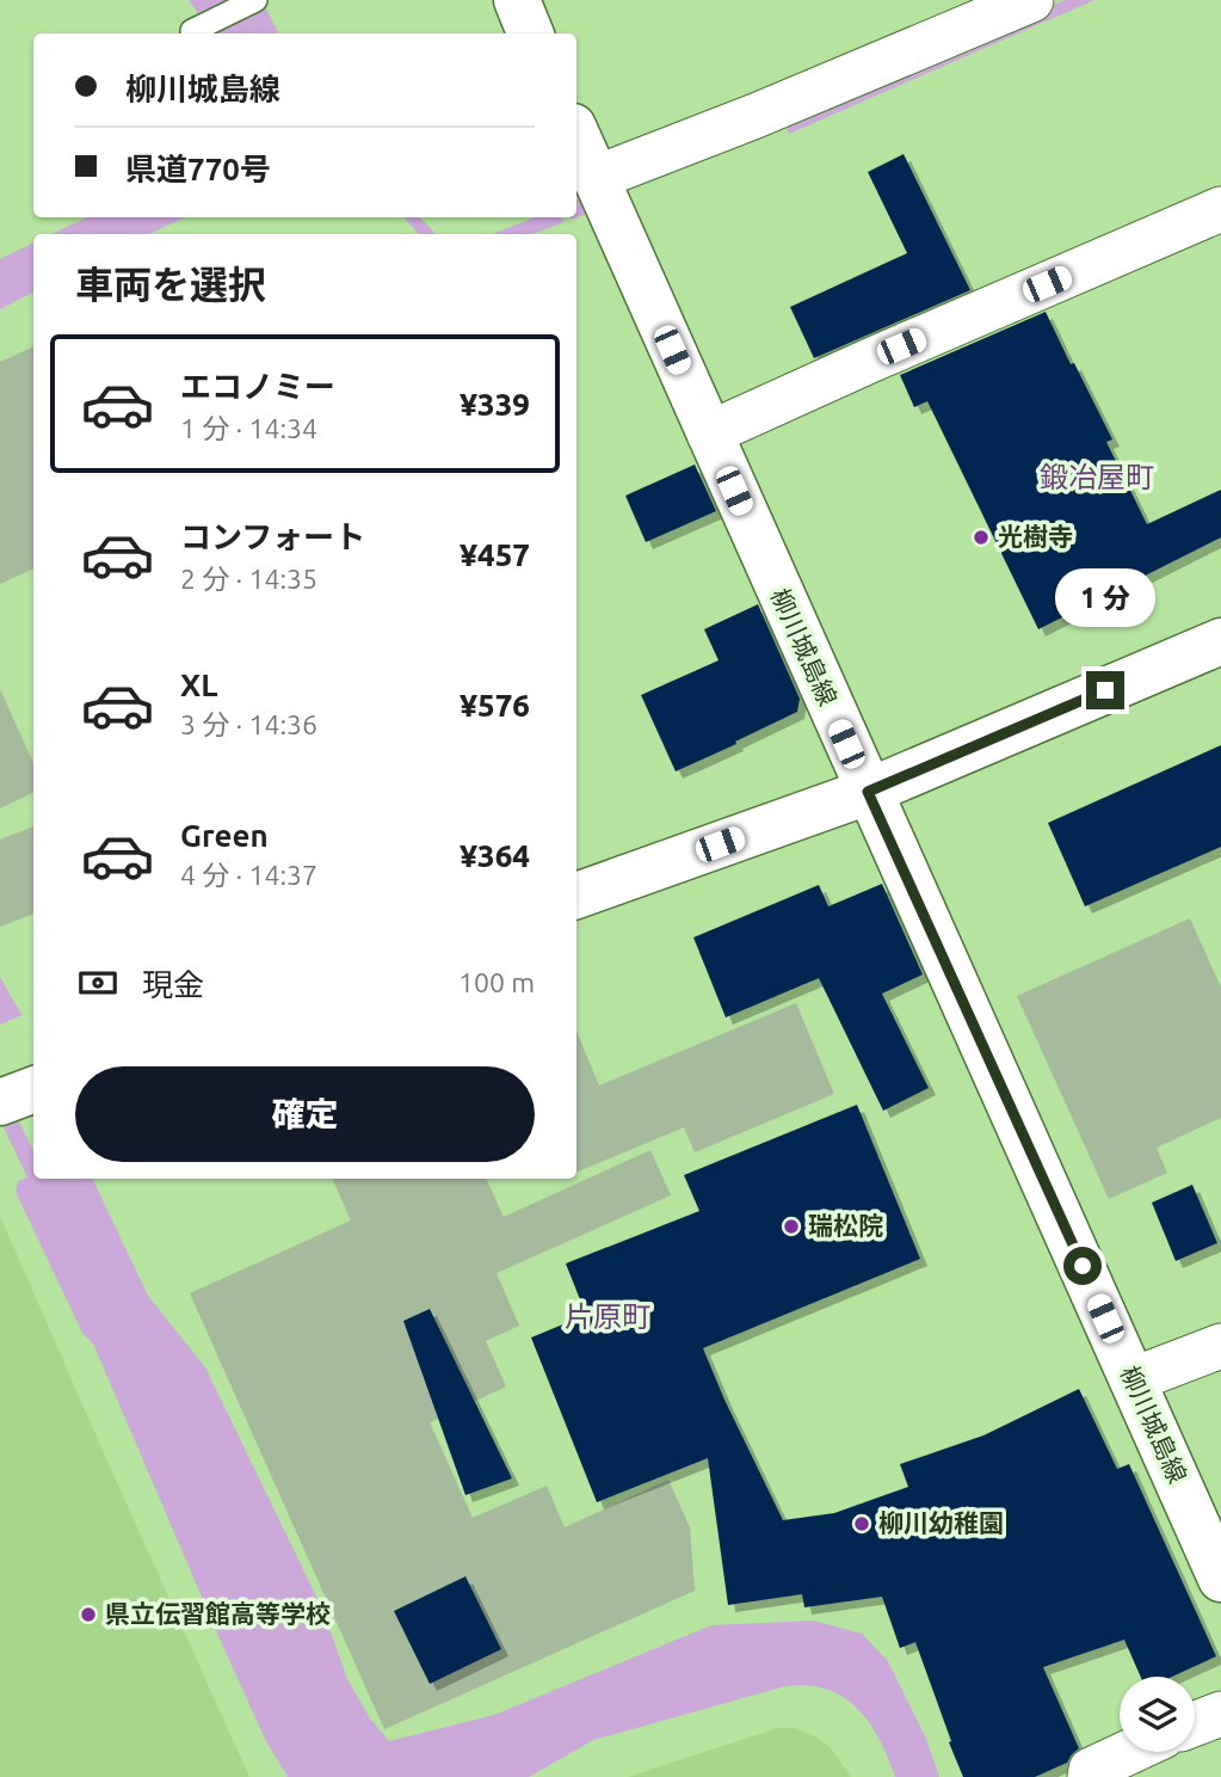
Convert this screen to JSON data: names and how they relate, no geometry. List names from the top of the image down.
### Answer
{
  "streets": {
    "main road": ["柳川城島線"]
  },
  "districts": ["鍛冶屋町", "片原町"],
  "places": [
    "光樹寺",
    "瑞松院",
    "柳川幼稚園",
    "県立伝習館高等学校"
  ],
  "page": {
    "banner": ["柳川城島線", "県道770号"],
    "heading": "車両を選択",
    "list": [
      {
        "name": "エコノミー",
        "note": "1 分 · 14:34",
        "value": "¥339"
      },
      {
        "name": "コンフォート",
        "note": "2 分 · 14:35",
        "value": "¥457"
      },
      {
        "name": "XL",
        "note": "3 分 · 14:36",
        "value": "¥576"
      },
      {
        "name": "Green",
        "note": "4 分 · 14:37",
        "value": "¥364"
      }
    ],
    "bubble": "1 分",
    "pay": ["現金", "100 m"],
    "buttons": "確定"
  }
}
